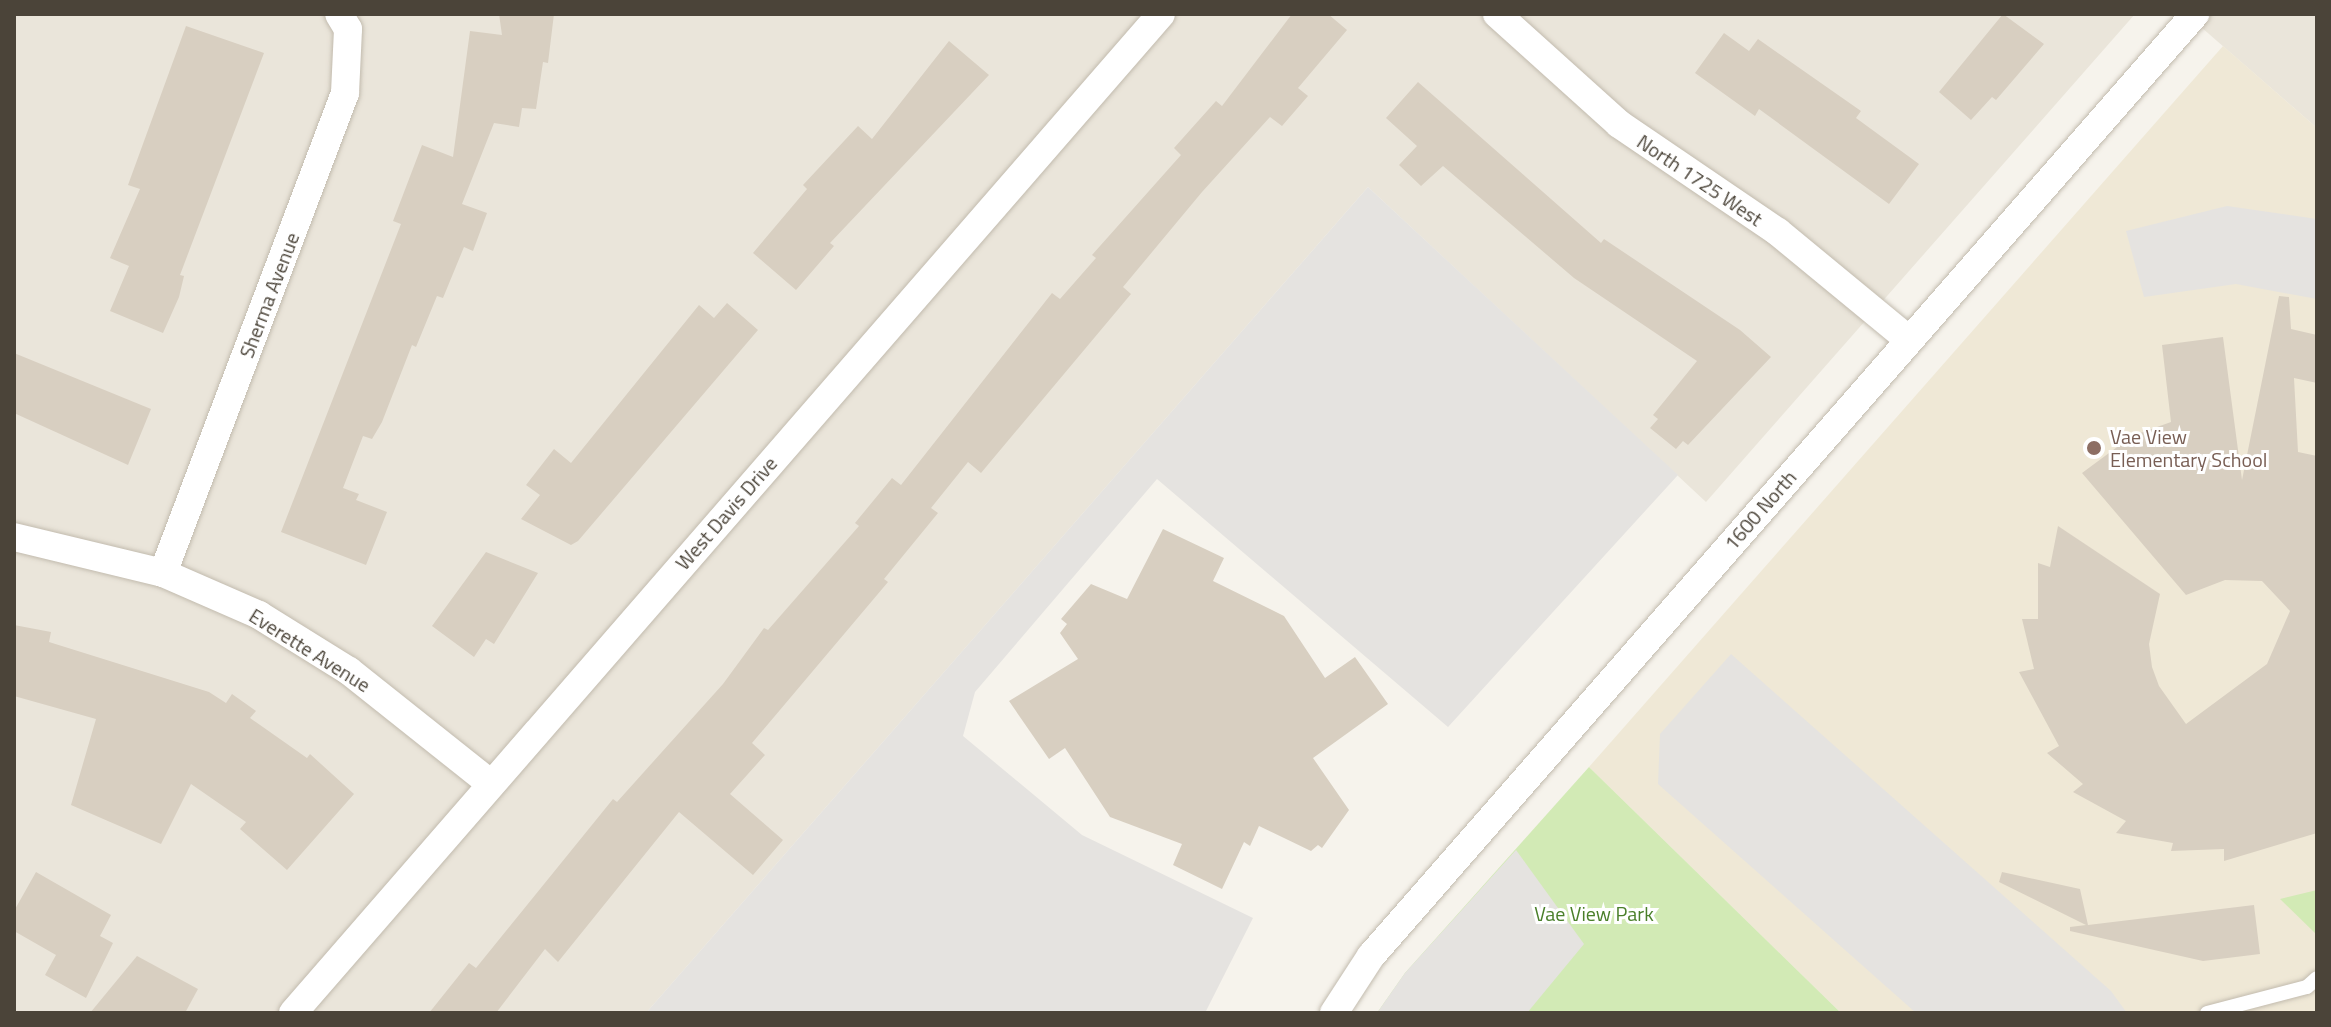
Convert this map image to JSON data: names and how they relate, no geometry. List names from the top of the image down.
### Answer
{
  "streets": {
    "street": [
      "North 1725 West",
      "Sherma Avenue",
      "1600 North",
      "West Davis Drive",
      "Everette Avenue"
    ]
  },
  "crossings": [
    ["North 1725 West", "1600 North"],
    ["Sherma Avenue", "Everette Avenue"],
    ["West Davis Drive", "Everette Avenue"]
  ],
  "parks": ["Vae View Park"],
  "places": ["Vae View Elementary School"]
}
